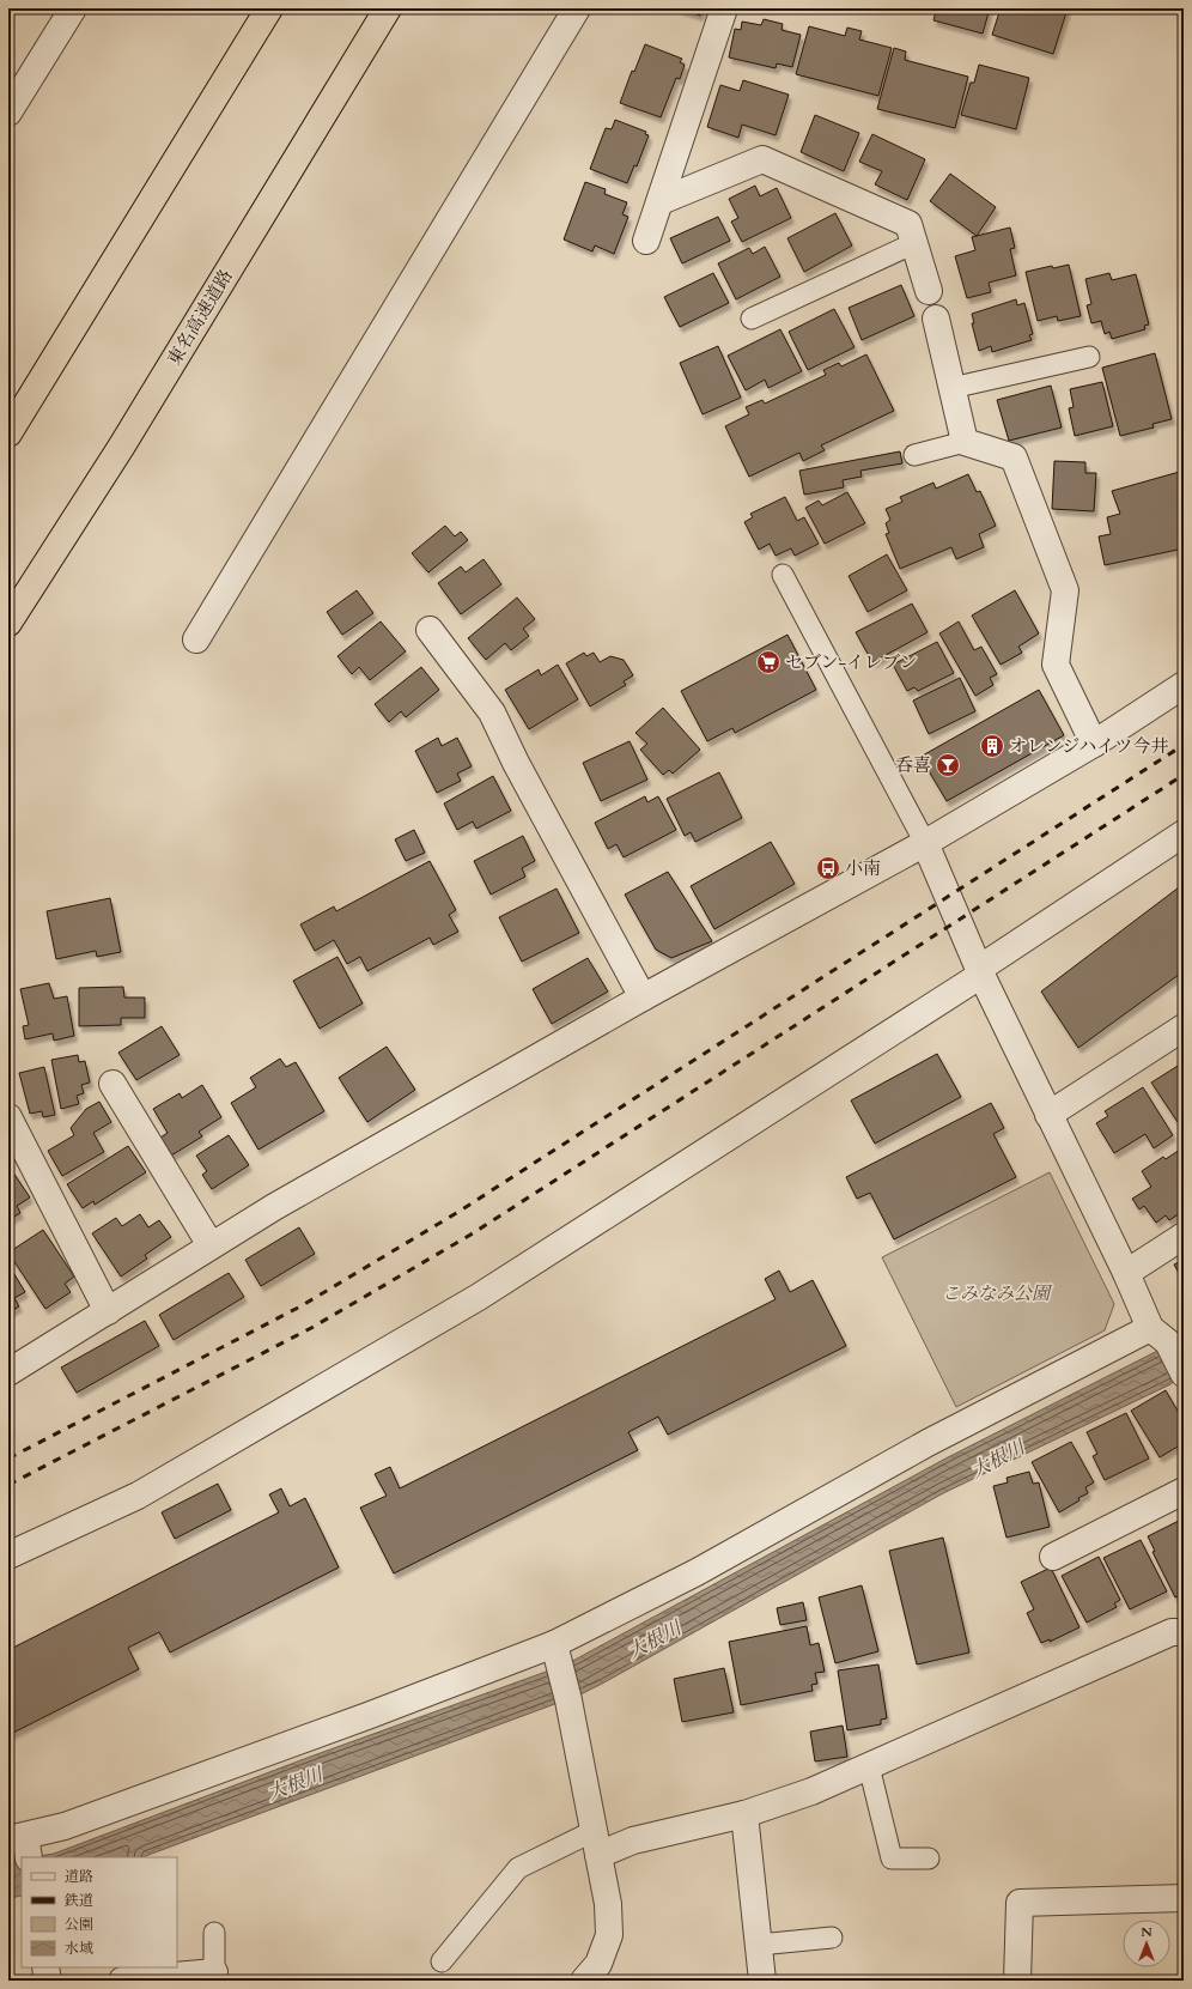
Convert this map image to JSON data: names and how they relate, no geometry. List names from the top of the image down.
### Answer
{
  "streets": {
    "highway": ["東名高速道路"]
  },
  "water": ["大根川"],
  "parks": ["こみなみ公園"],
  "places": {
    "supermarket": ["セブン-イレブン"],
    "building": ["オレンジハイツ今井"],
    "bar": ["呑喜"],
    "bus stop": ["小南"]
  },
  "legend": [
    "道路",
    "鉄道",
    "公園",
    "水域"
  ],
  "north": "top"
}
